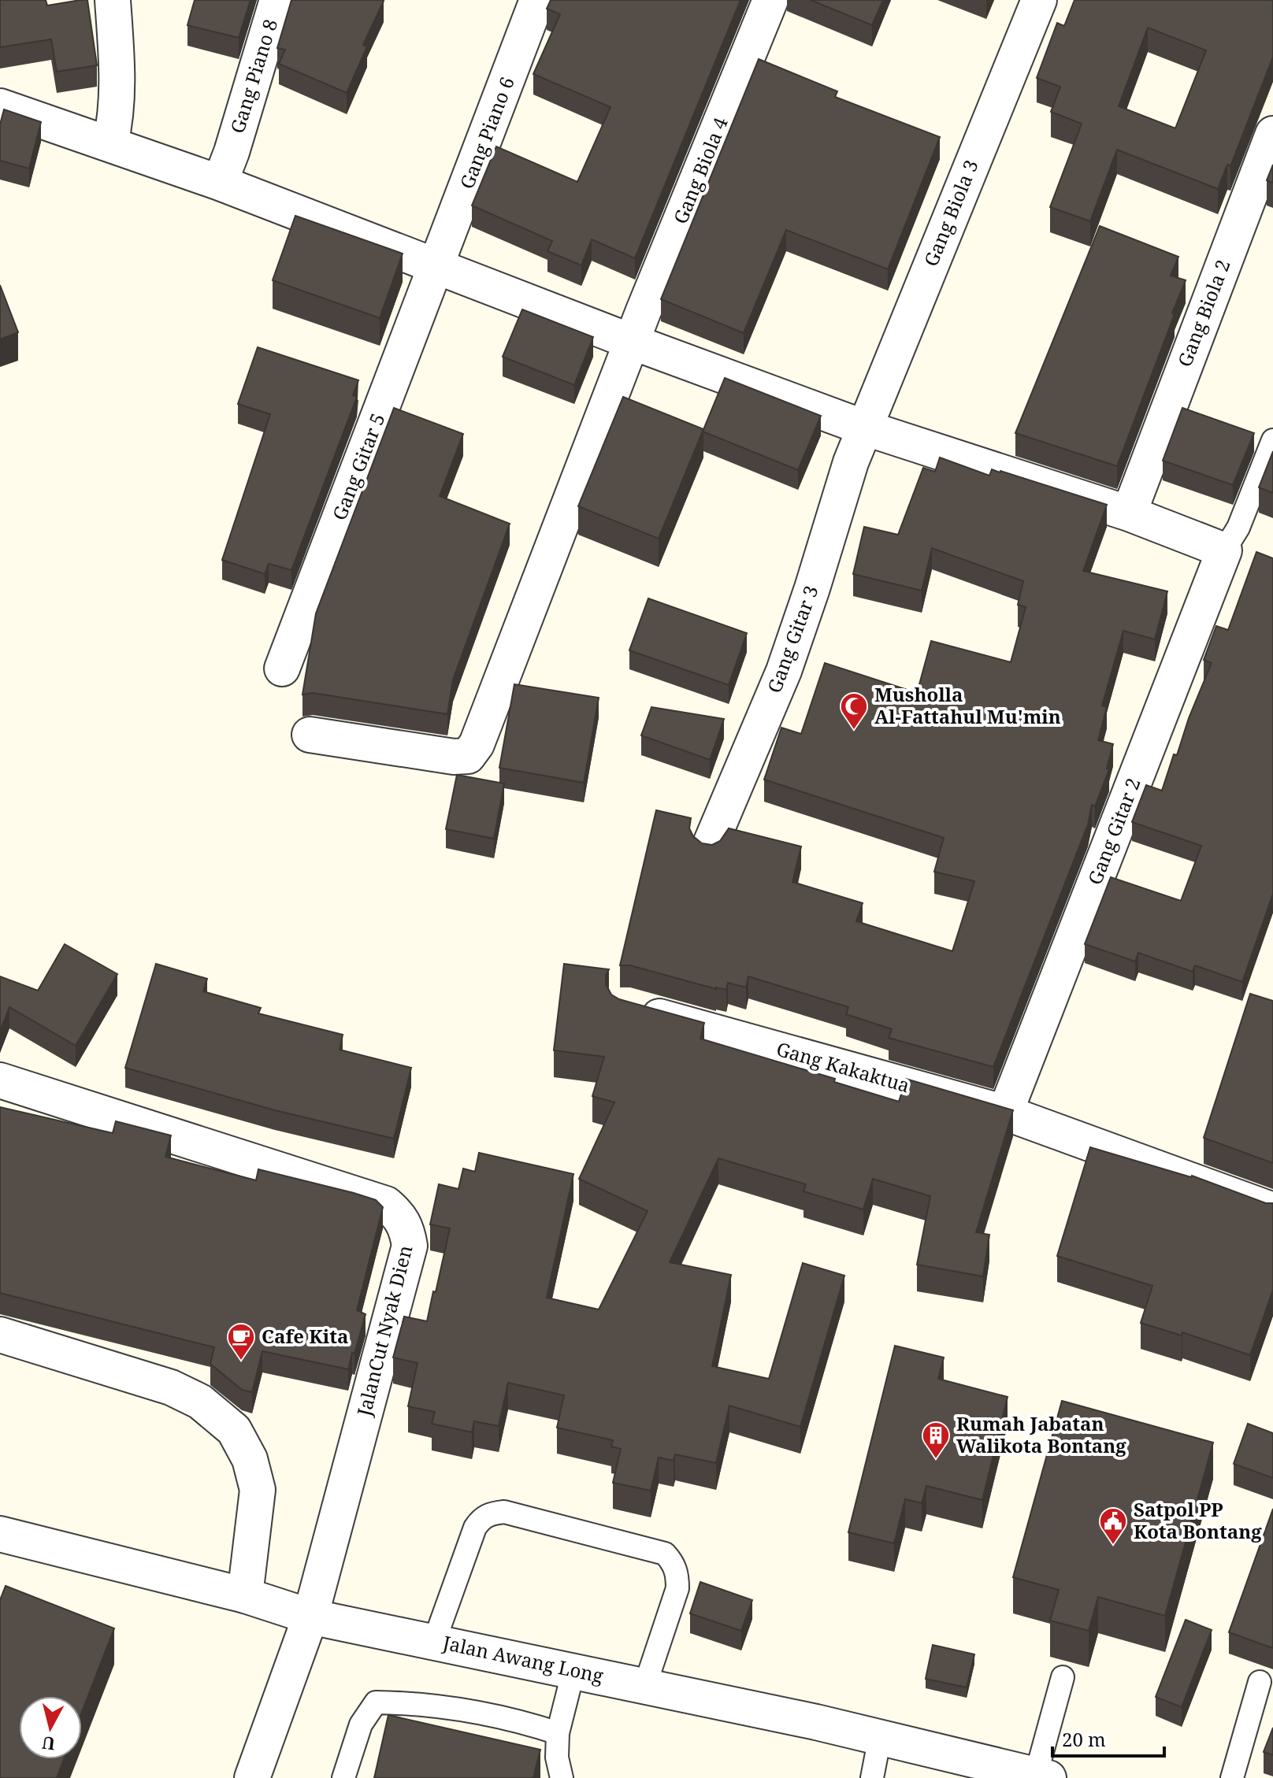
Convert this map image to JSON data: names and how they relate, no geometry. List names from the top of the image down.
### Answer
{
  "streets": {
    "street": [
      "Gang Piano 8",
      "Gang Piano 6",
      "Gang Biola 4",
      "Gang Biola 3",
      "Gang Biola 2",
      "Gang Gitar 5",
      "Gang Gitar 3",
      "Gang Gitar 2",
      "Gang Kakaktua",
      "JalanCut Nyak Dien",
      "Jalan Awang Long"
    ]
  },
  "crossings": [
    ["Gang Piano 6", "Gang Gitar 5"],
    ["Gang Biola 3", "Gang Gitar 3"],
    ["Gang Gitar 2", "Gang Kakaktua"],
    ["JalanCut Nyak Dien", "Jalan Awang Long"]
  ],
  "places": {
    "mosque": ["Musholla Al-Fattahul Mu'min"],
    "cafe": ["Cafe Kita"],
    "building": ["Rumah Jabatan Walikota Bontang"],
    "public building": ["Satpol PP Kota Bontang"]
  },
  "scale_bar": "20 m",
  "north": "bottom"
}
